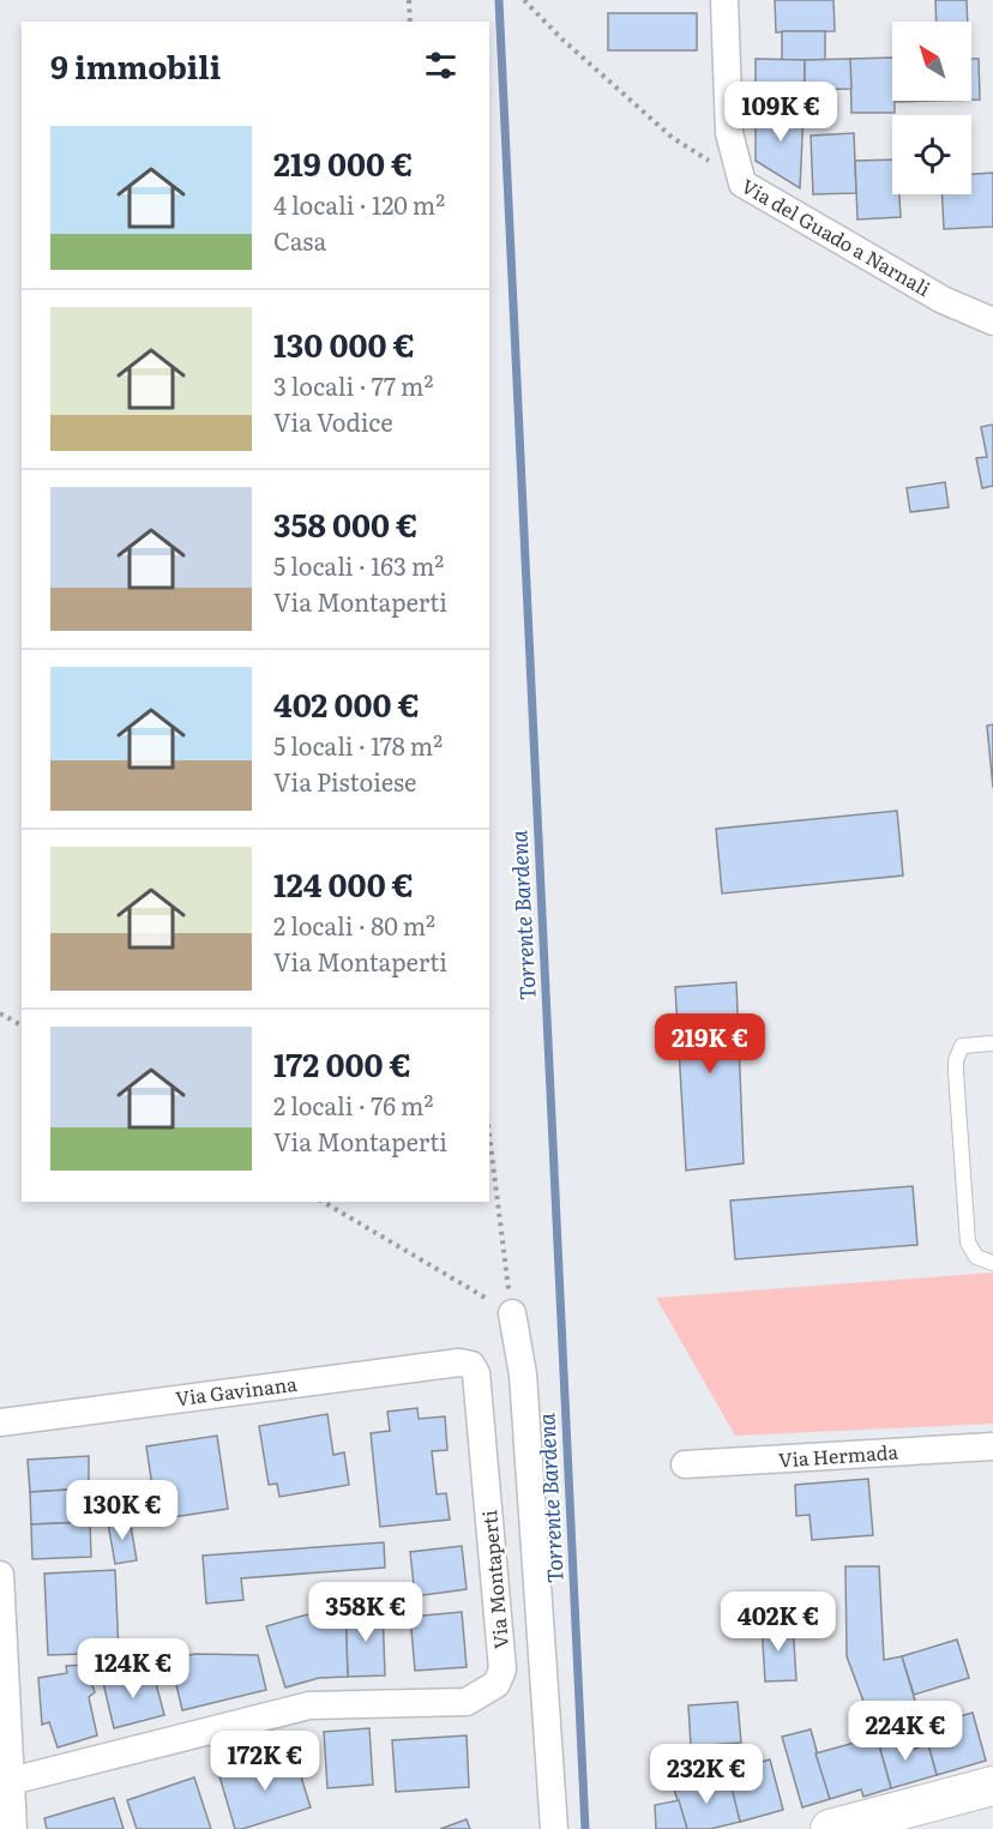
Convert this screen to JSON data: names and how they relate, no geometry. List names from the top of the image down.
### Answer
{
  "streets": {
    "street": [
      "Via del Guado a Narnali",
      "Via Gavinana",
      "Via Hermada",
      "Via Montaperti"
    ]
  },
  "crossings": [
    ["Via Gavinana", "Via Montaperti"]
  ],
  "water": ["Torrente Bardena"],
  "north": "top left",
  "page": {
    "heading": "9 immobili",
    "price": [
      "109K €",
      "219K €",
      "130K €",
      "358K €",
      "402K €",
      "124K €",
      "224K €",
      "172K €",
      "232K €"
    ],
    "list": [
      {
        "name": "219 000 €",
        "note": "4 locali · 120 m² · Casa"
      },
      {
        "name": "130 000 €",
        "note": "3 locali · 77 m² · Via Vodice"
      },
      {
        "name": "358 000 €",
        "note": "5 locali · 163 m² · Via Montaperti"
      },
      {
        "name": "402 000 €",
        "note": "5 locali · 178 m² · Via Pistoiese"
      },
      {
        "name": "124 000 €",
        "note": "2 locali · 80 m² · Via Montaperti"
      },
      {
        "name": "172 000 €",
        "note": "2 locali · 76 m² · Via Montaperti"
      }
    ]
  }
}
